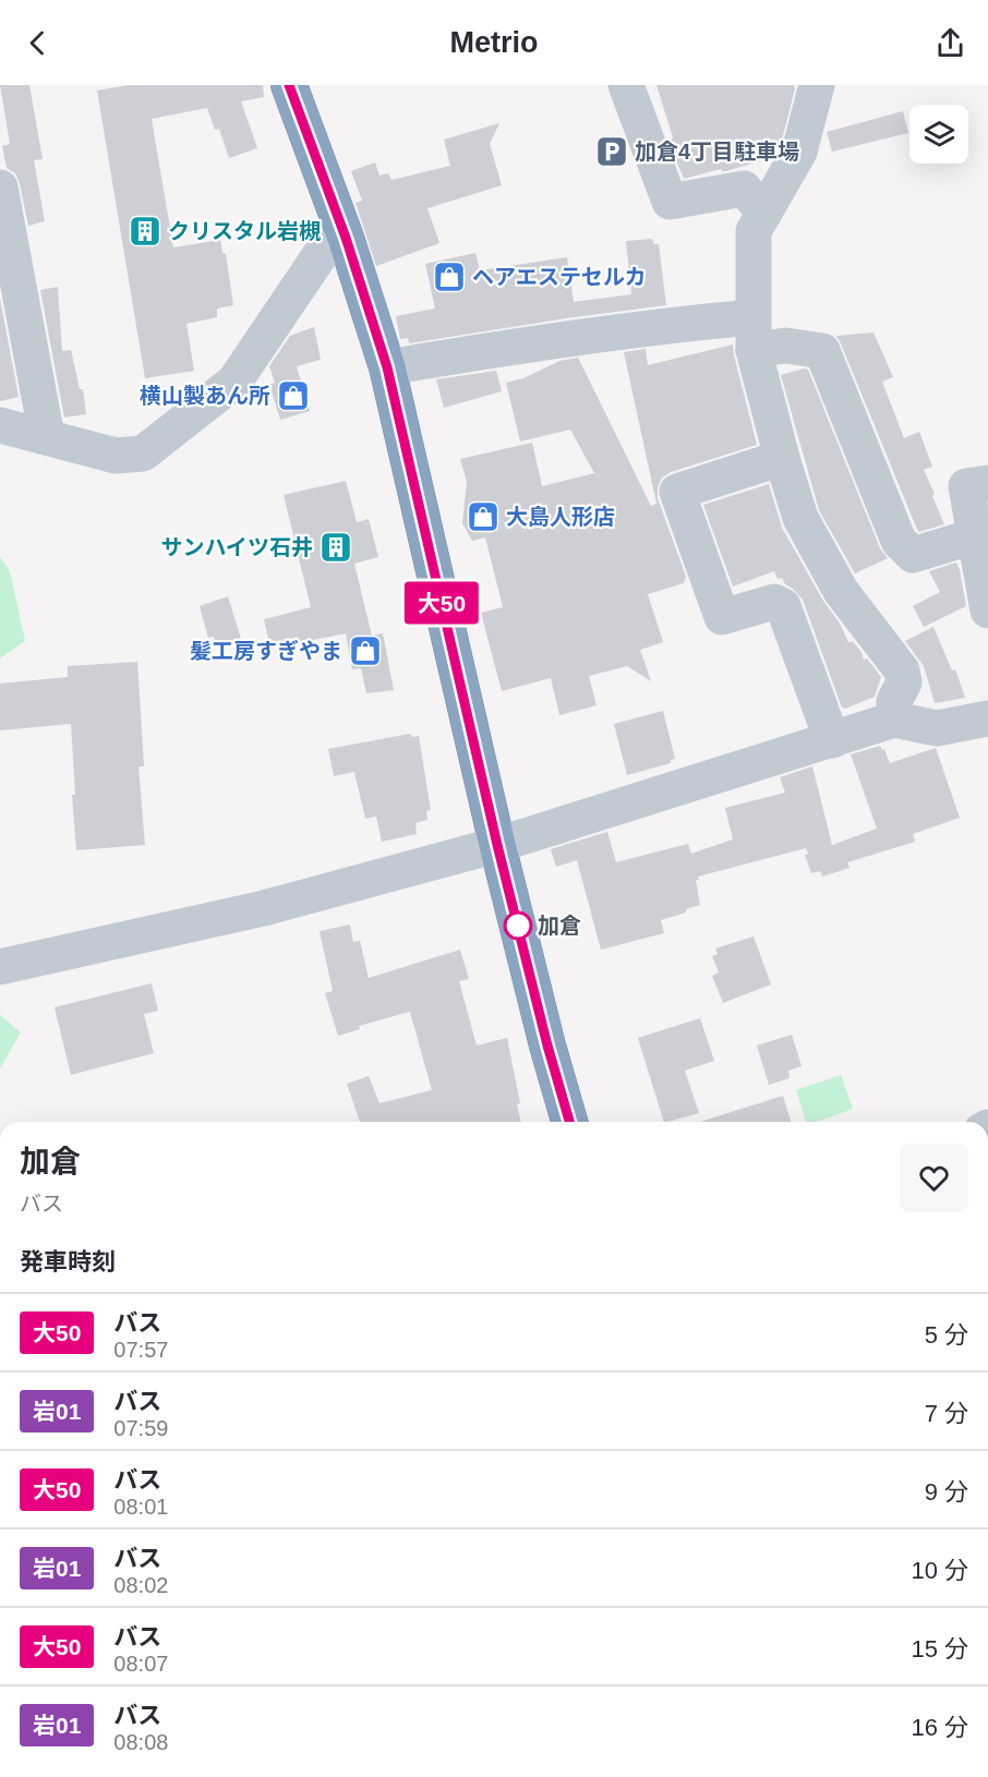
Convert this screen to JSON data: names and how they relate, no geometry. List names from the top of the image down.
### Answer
{
  "places": {
    "parking": ["加倉4丁目駐車場"],
    "building": ["クリスタル岩槻", "サンハイツ石井"],
    "shop": [
      "ヘアエステセルカ",
      "横山製あん所",
      "大島人形店",
      "髪工房すぎやま"
    ],
    "other": ["加倉"]
  },
  "lines": ["bus line 大50"],
  "page": {
    "header": "Metrio",
    "on_map": "大50",
    "heading": [
      ["加倉", "バス"],
      "発車時刻"
    ],
    "list": [
      {
        "mark": "大50",
        "name": "バス",
        "note": "07:57",
        "value": "5 分"
      },
      {
        "mark": "岩01",
        "name": "バス",
        "note": "07:59",
        "value": "7 分"
      },
      {
        "mark": "大50",
        "name": "バス",
        "note": "08:01",
        "value": "9 分"
      },
      {
        "mark": "岩01",
        "name": "バス",
        "note": "08:02",
        "value": "10 分"
      },
      {
        "mark": "大50",
        "name": "バス",
        "note": "08:07",
        "value": "15 分"
      },
      {
        "mark": "岩01",
        "name": "バス",
        "note": "08:08",
        "value": "16 分"
      }
    ]
  }
}
